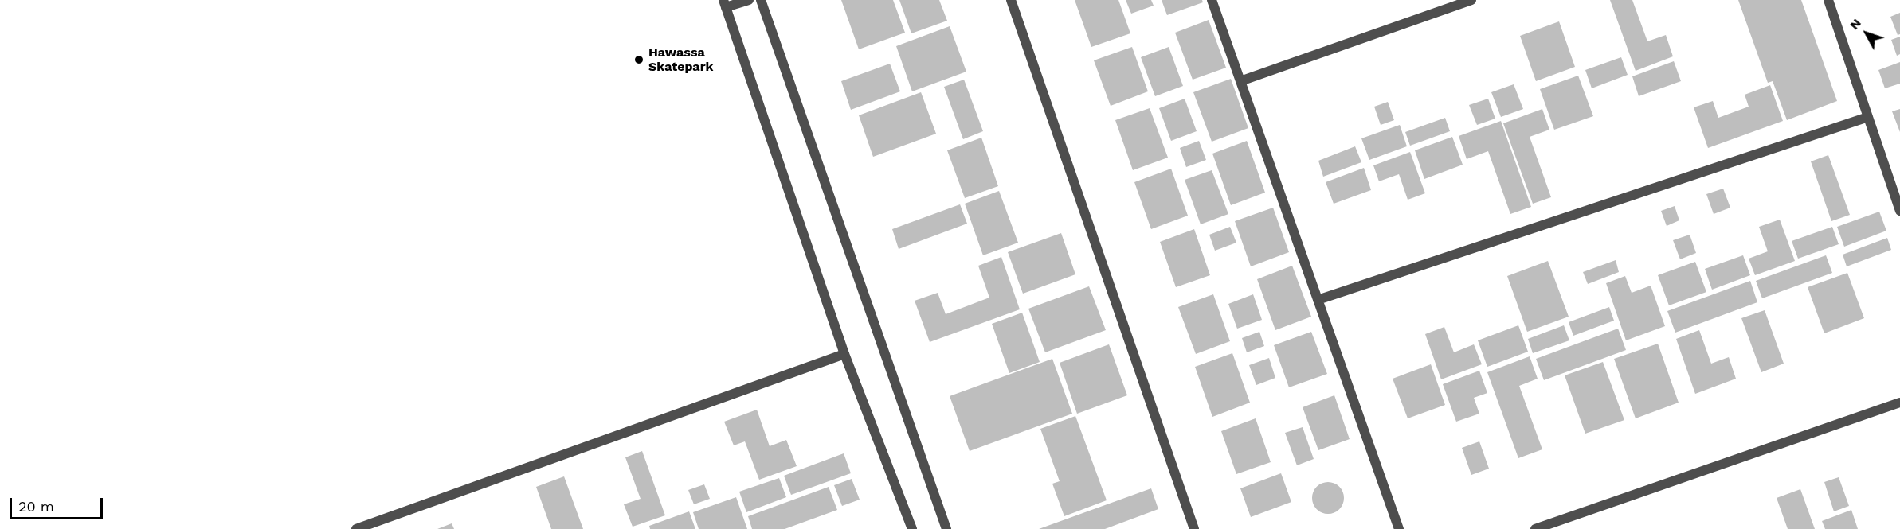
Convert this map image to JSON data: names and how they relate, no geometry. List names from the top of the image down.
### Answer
{
  "places": ["Hawassa Skatepark"],
  "scale_bar": "20 m",
  "north": "top left"
}
